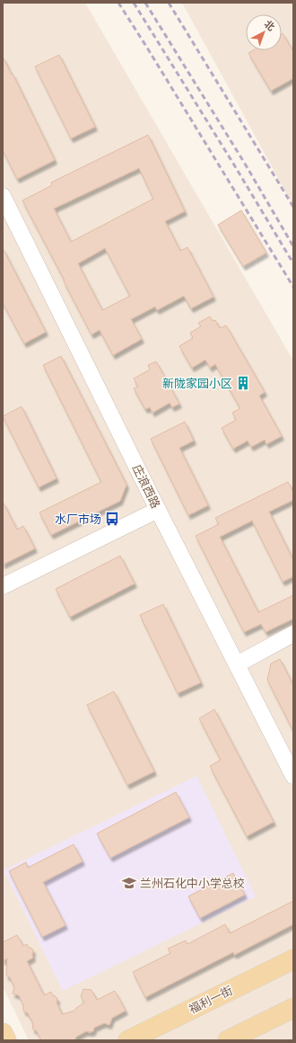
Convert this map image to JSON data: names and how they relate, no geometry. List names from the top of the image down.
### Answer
{
  "streets": {
    "main road": ["福利一街"],
    "street": ["庄浪西路"]
  },
  "places": {
    "building": ["新陇家园小区"],
    "bus stop": ["水厂市场"],
    "school or university": ["兰州石化中小学总校"]
  },
  "north": "top right"
}
